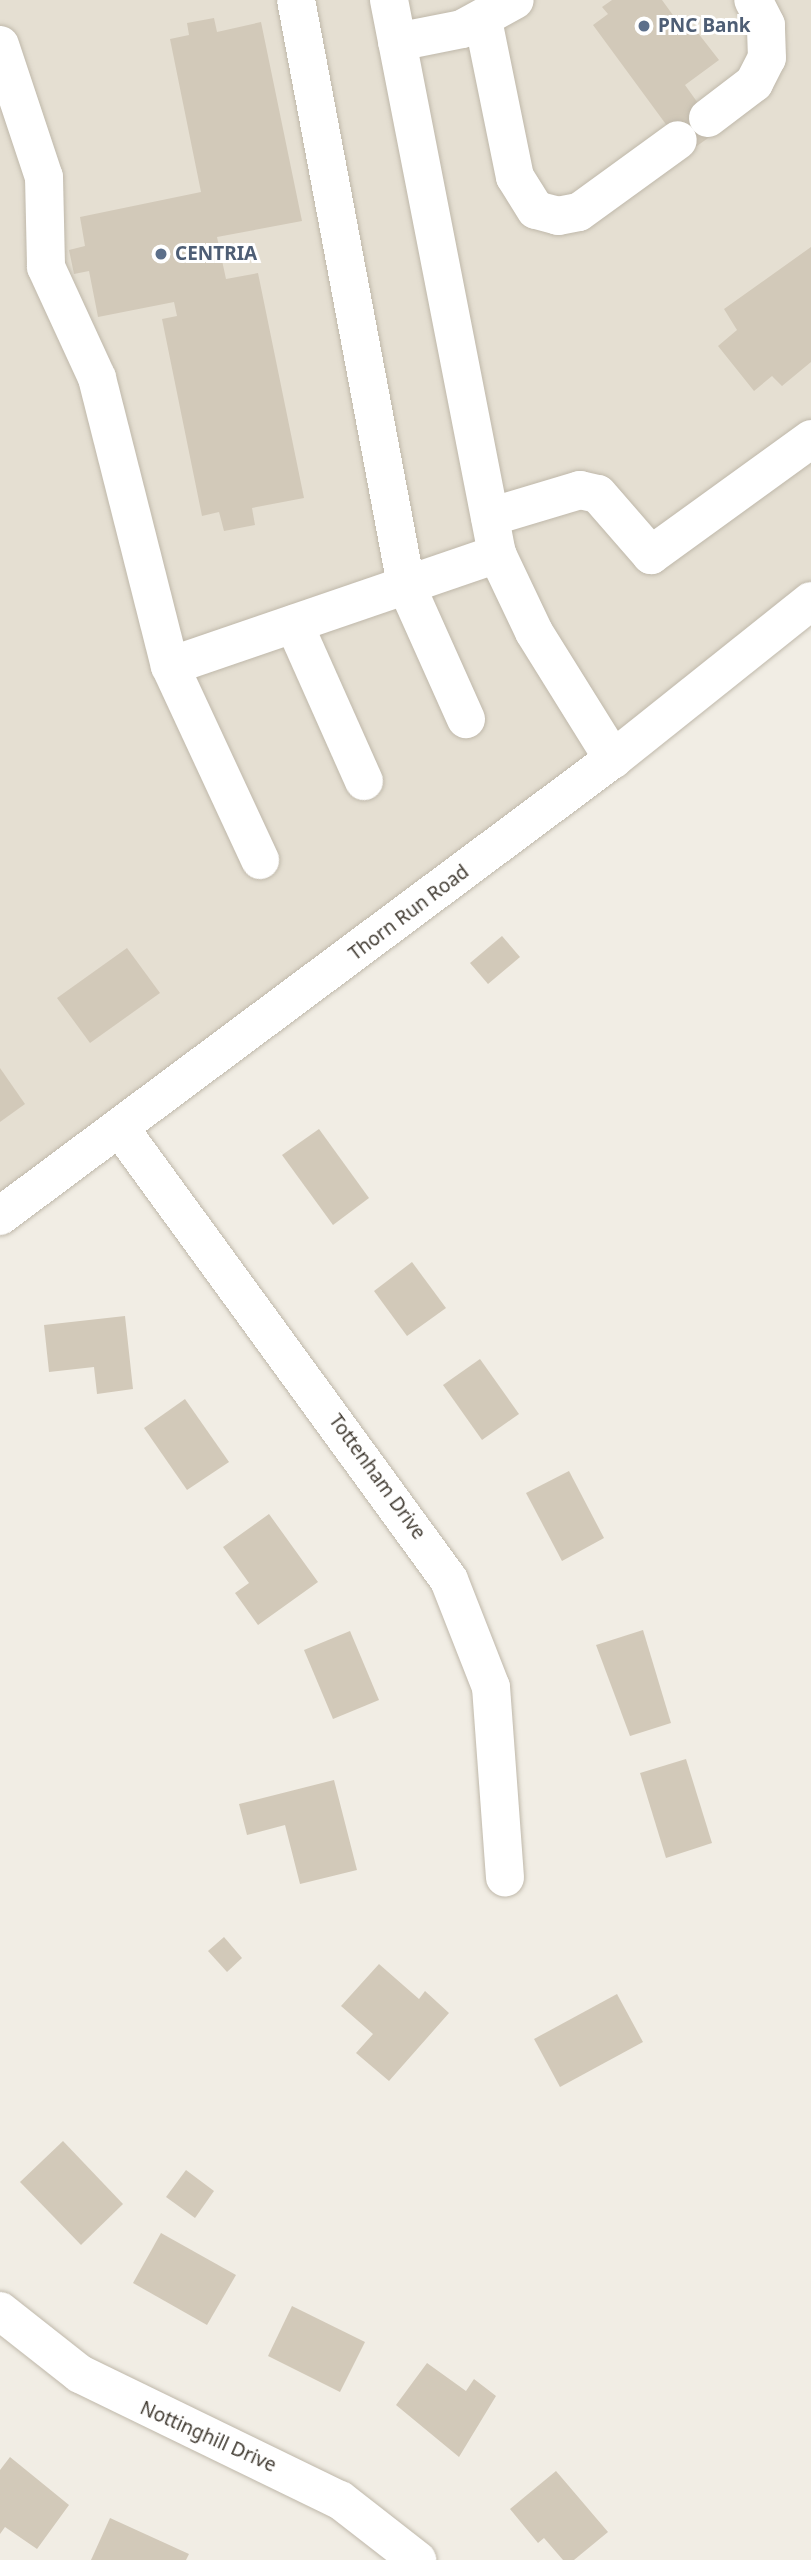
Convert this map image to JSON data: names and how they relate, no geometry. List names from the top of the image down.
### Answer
{
  "streets": {
    "street": ["Thorn Run Road", "Tottenham Drive", "Nottinghill Drive"]
  },
  "crossings": [
    ["Thorn Run Road", "Tottenham Drive"]
  ],
  "places": ["PNC Bank", "CENTRIA"]
}
